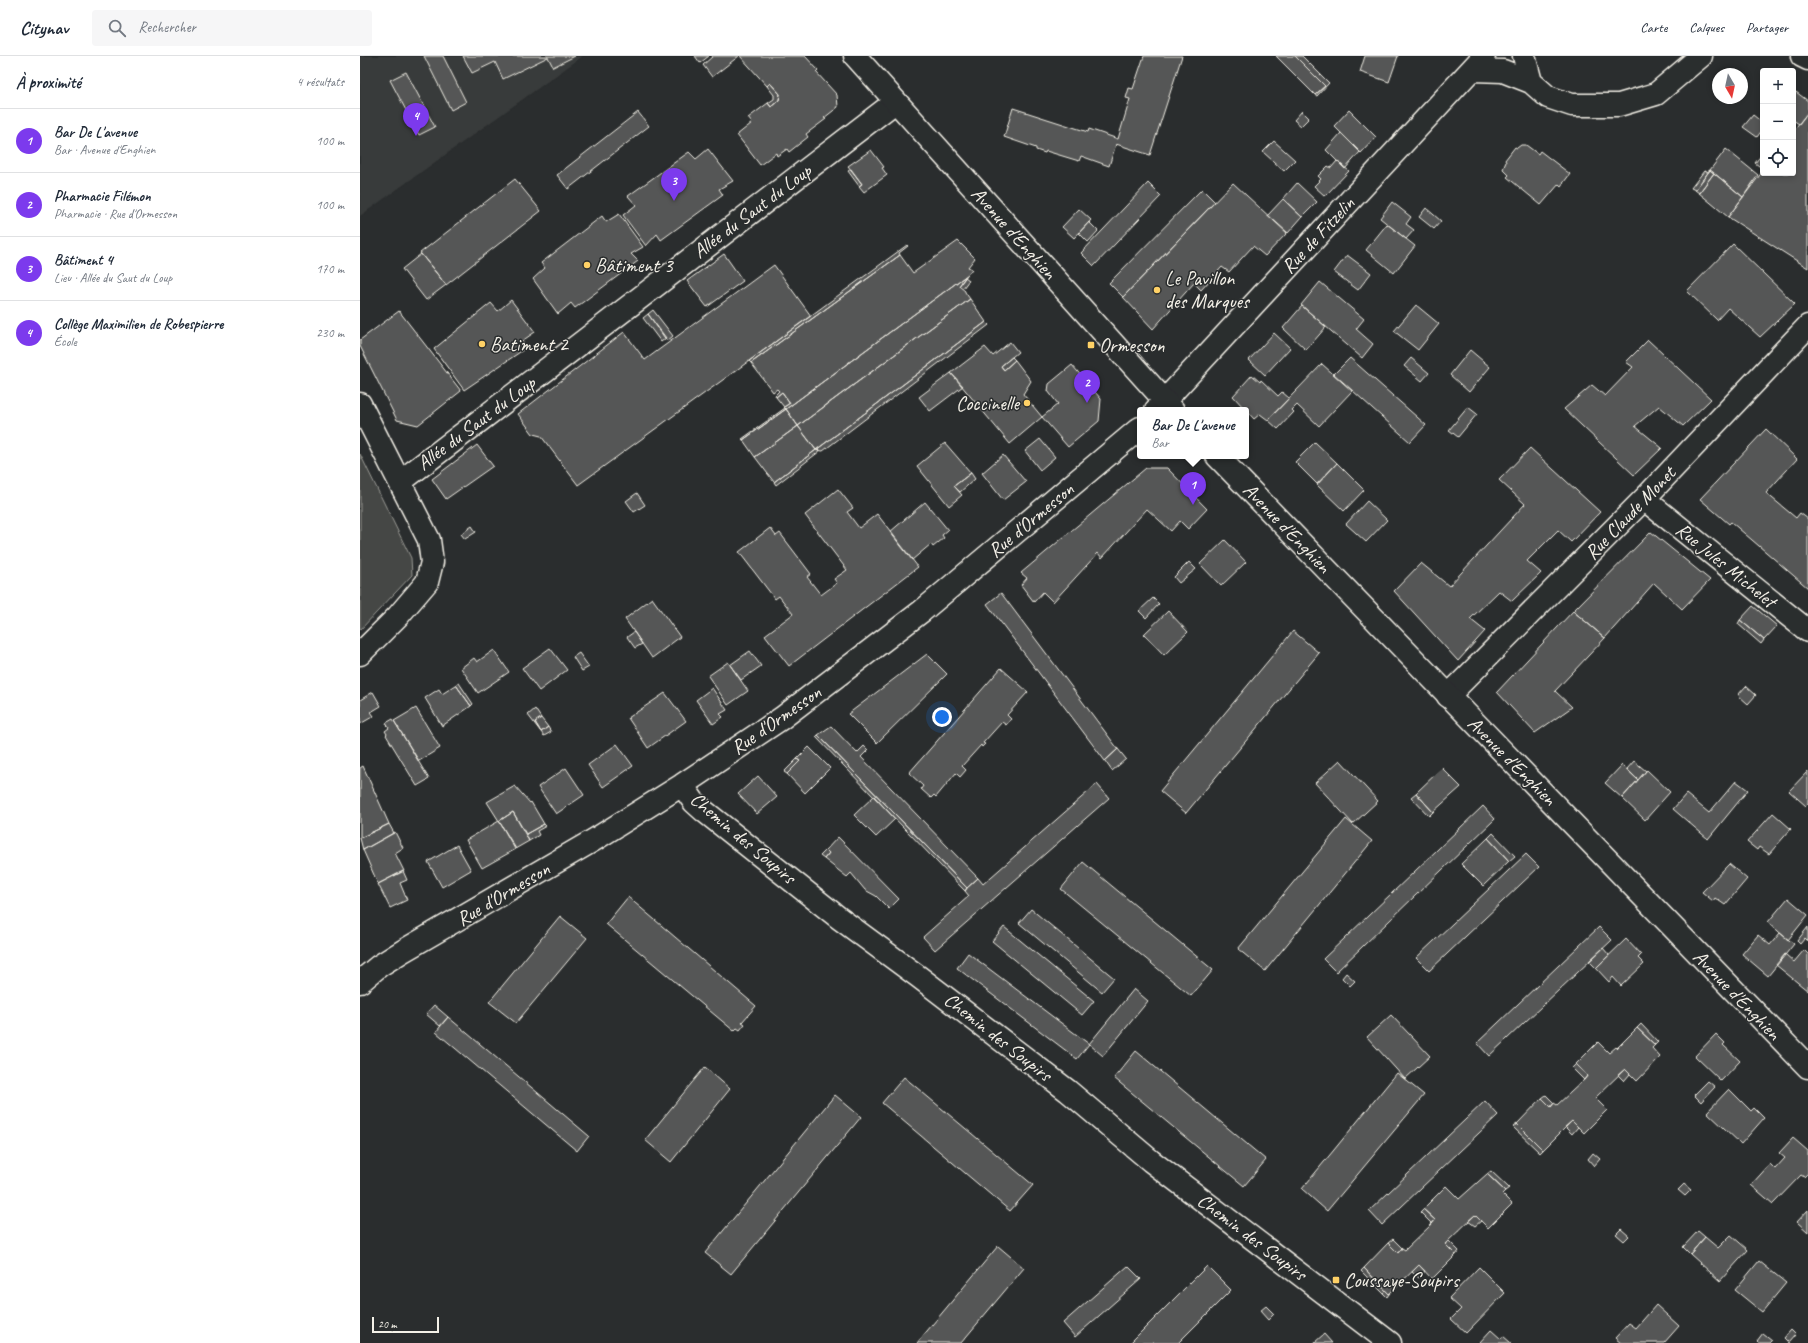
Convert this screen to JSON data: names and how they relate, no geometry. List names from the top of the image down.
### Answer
{
  "streets": {
    "street": [
      "Allée du Saut du Loup",
      "Avenue d'Enghien",
      "Rue de Fitzelin",
      "Rue Claude Monet",
      "Rue d'Ormesson",
      "Rue Jules Michelet",
      "Chemin des Soupirs"
    ]
  },
  "crossings": [
    ["Allée du Saut du Loup", "Avenue d'Enghien"],
    ["Avenue d'Enghien", "Rue de Fitzelin"],
    ["Avenue d'Enghien", "Rue Claude Monet"],
    ["Rue Claude Monet", "Rue Jules Michelet"],
    ["Rue d'Ormesson", "Chemin des Soupirs"]
  ],
  "places": {
    "other": [
      "Bâtiment 3",
      "Le Pavillon des Marques",
      "Batiment 2",
      "Coccinelle"
    ],
    "transit": ["Ormesson", "Coussaye-Soupirs"]
  },
  "scale_bar": "20 m",
  "north": "bottom",
  "page": {
    "header": "Citynav",
    "search": "Rechercher",
    "nav": ["Carte", "Calques", "Partager"],
    "heading": ["À proximité", "4 résultats"],
    "map_buttons": ["+", "−"],
    "pins": [
      "4",
      "3",
      "2",
      "1"
    ],
    "list": [
      {
        "mark": "1",
        "name": "Bar De L'avenue",
        "note": "Bar · Avenue d'Enghien",
        "value": "100 m"
      },
      {
        "mark": "2",
        "name": "Pharmacie Filémon",
        "note": "Pharmacie · Rue d'Ormesson",
        "value": "100 m"
      },
      {
        "mark": "3",
        "name": "Bâtiment 4",
        "note": "Lieu · Allée du Saut du Loup",
        "value": "170 m"
      },
      {
        "mark": "4",
        "name": "Collège Maximilien de Robespierre",
        "note": "École",
        "value": "230 m"
      }
    ],
    "popup": ["Bar De L'avenue", "Bar"],
    "scale": "20 m"
  }
}
